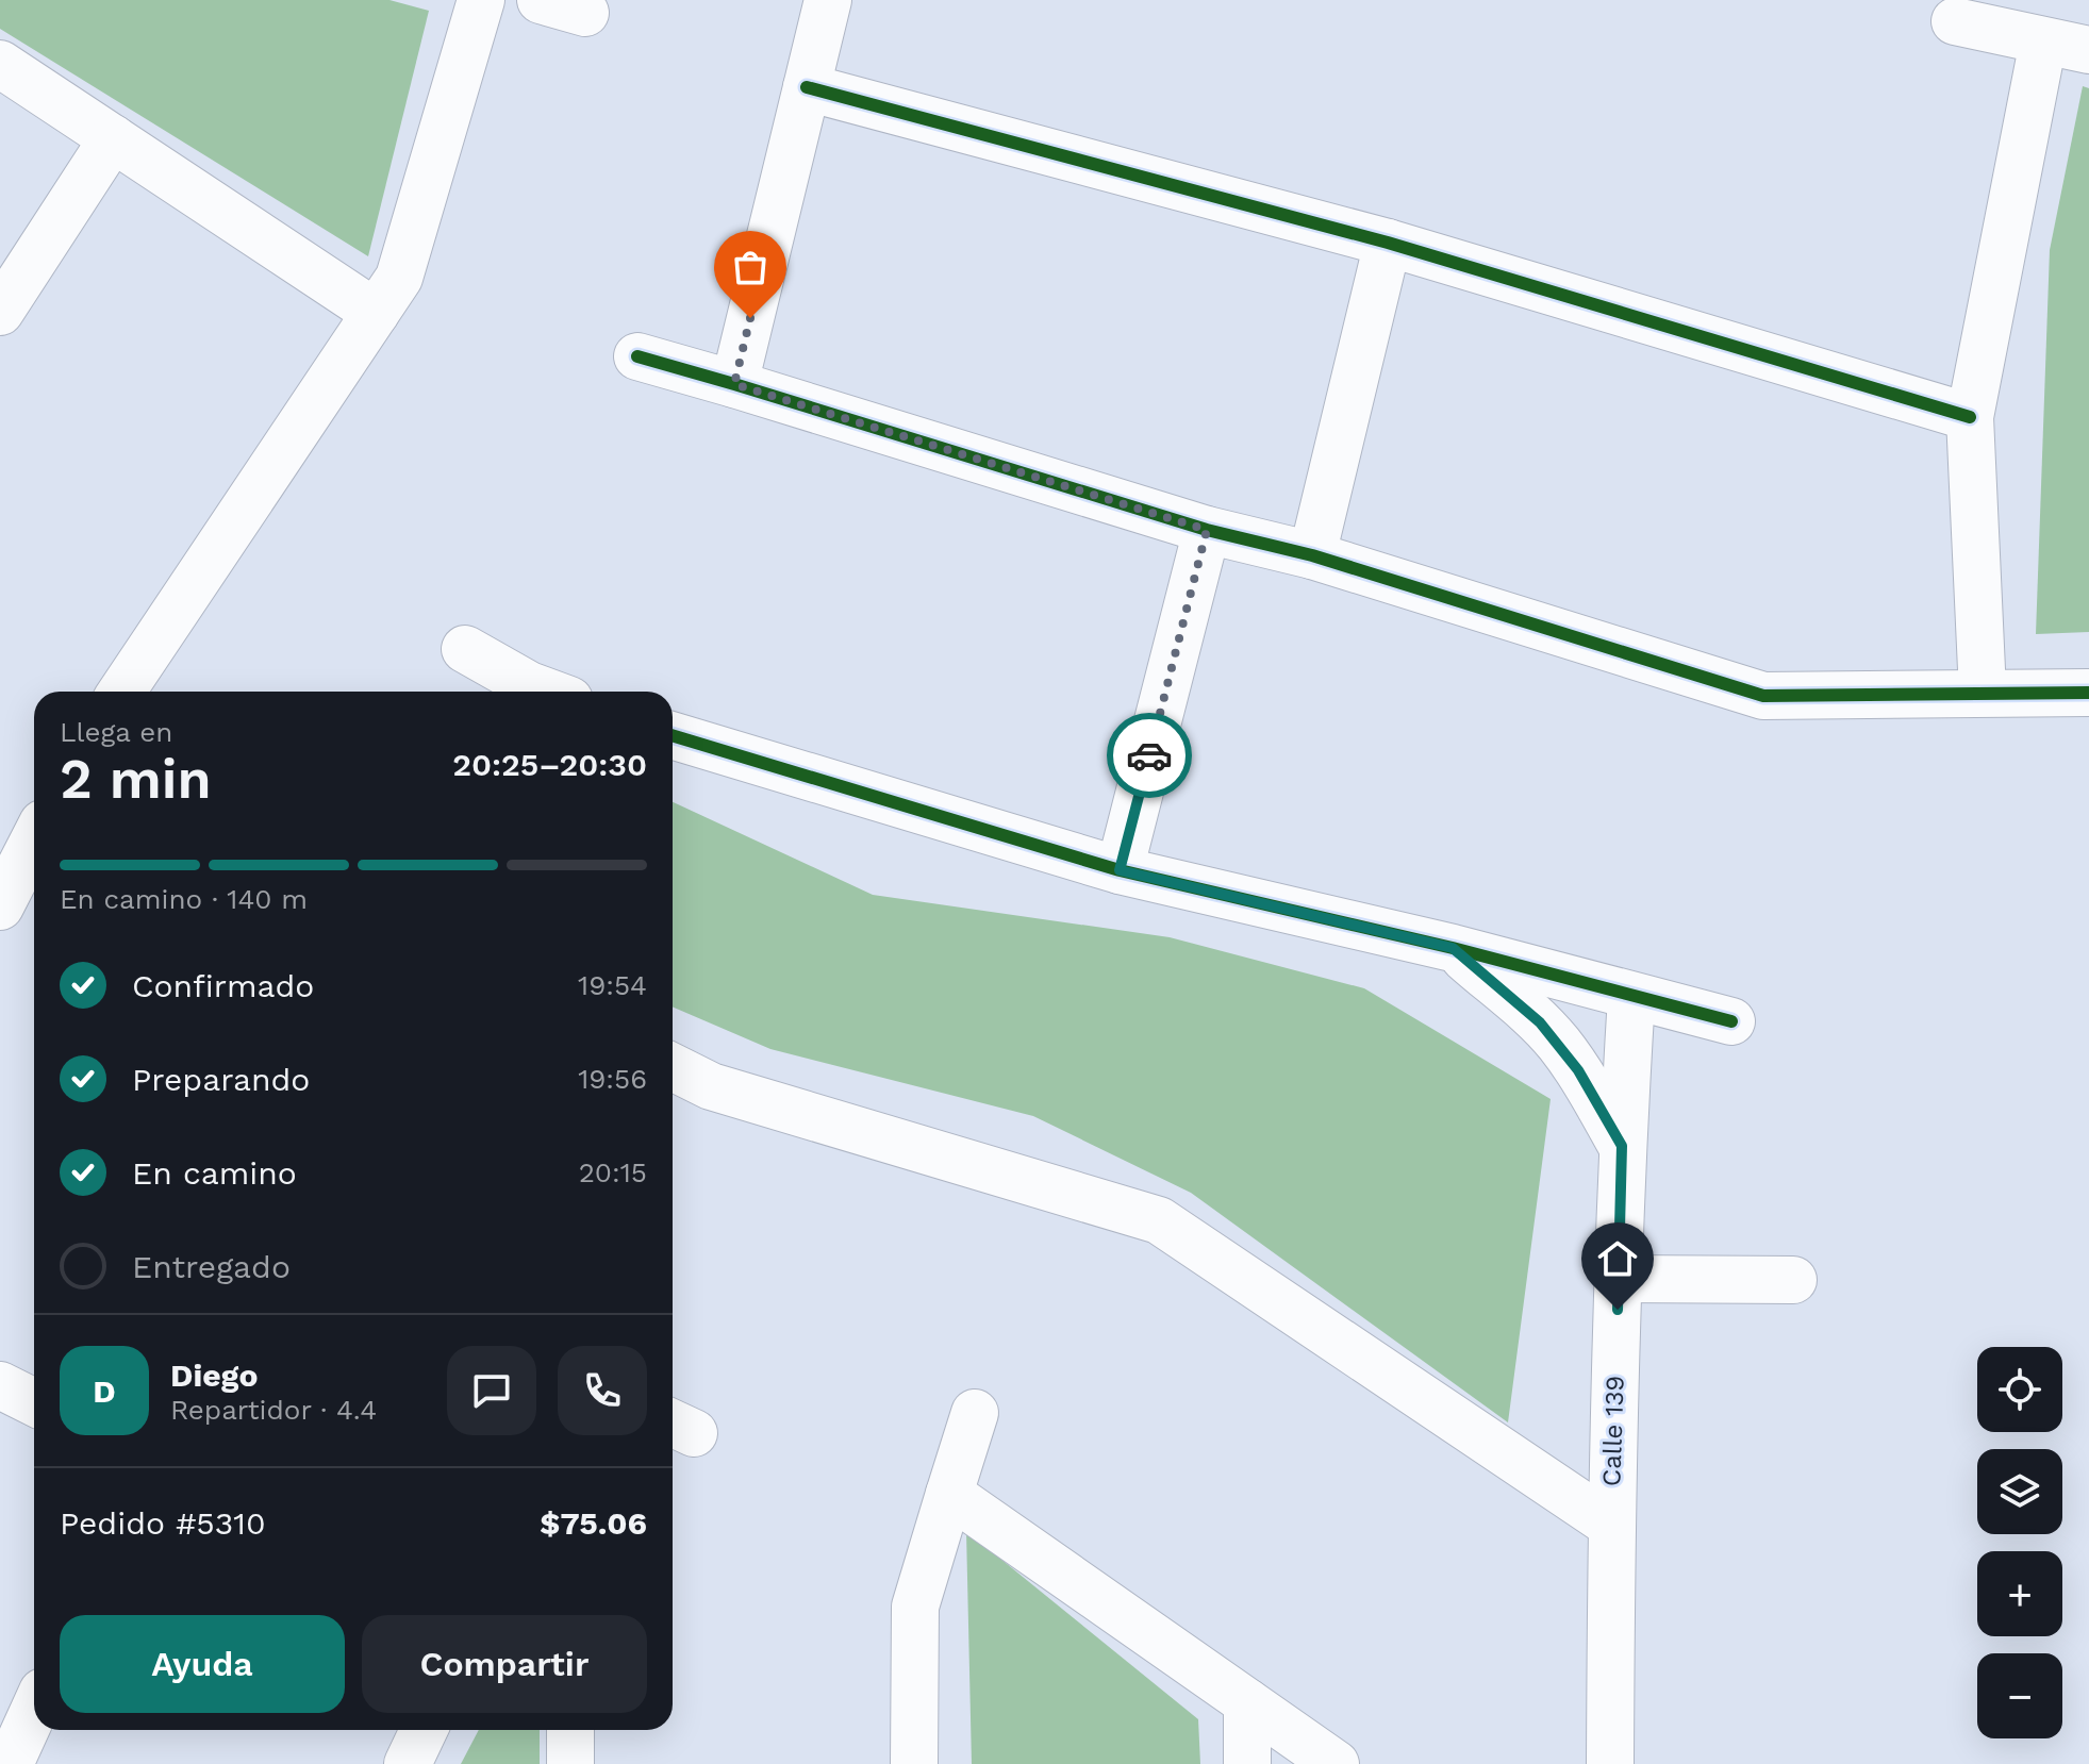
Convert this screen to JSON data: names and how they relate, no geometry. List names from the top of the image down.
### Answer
{
  "streets": {
    "street": ["Calle 139"]
  },
  "page": {
    "heading": ["2 min", "Llega en", "20:25–20:30"],
    "panel": [
      "Diego",
      "Repartidor · 4.4",
      "Pedido #5310",
      "$75.06"
    ],
    "bar": "En camino · 140 m",
    "list": [
      ["Confirmado", "19:54"],
      ["Preparando", "19:56"],
      ["En camino", "20:15"],
      "Entregado"
    ],
    "round": "D",
    "map_buttons": ["+", "−"],
    "buttons": ["Ayuda", "Compartir"]
  }
}
